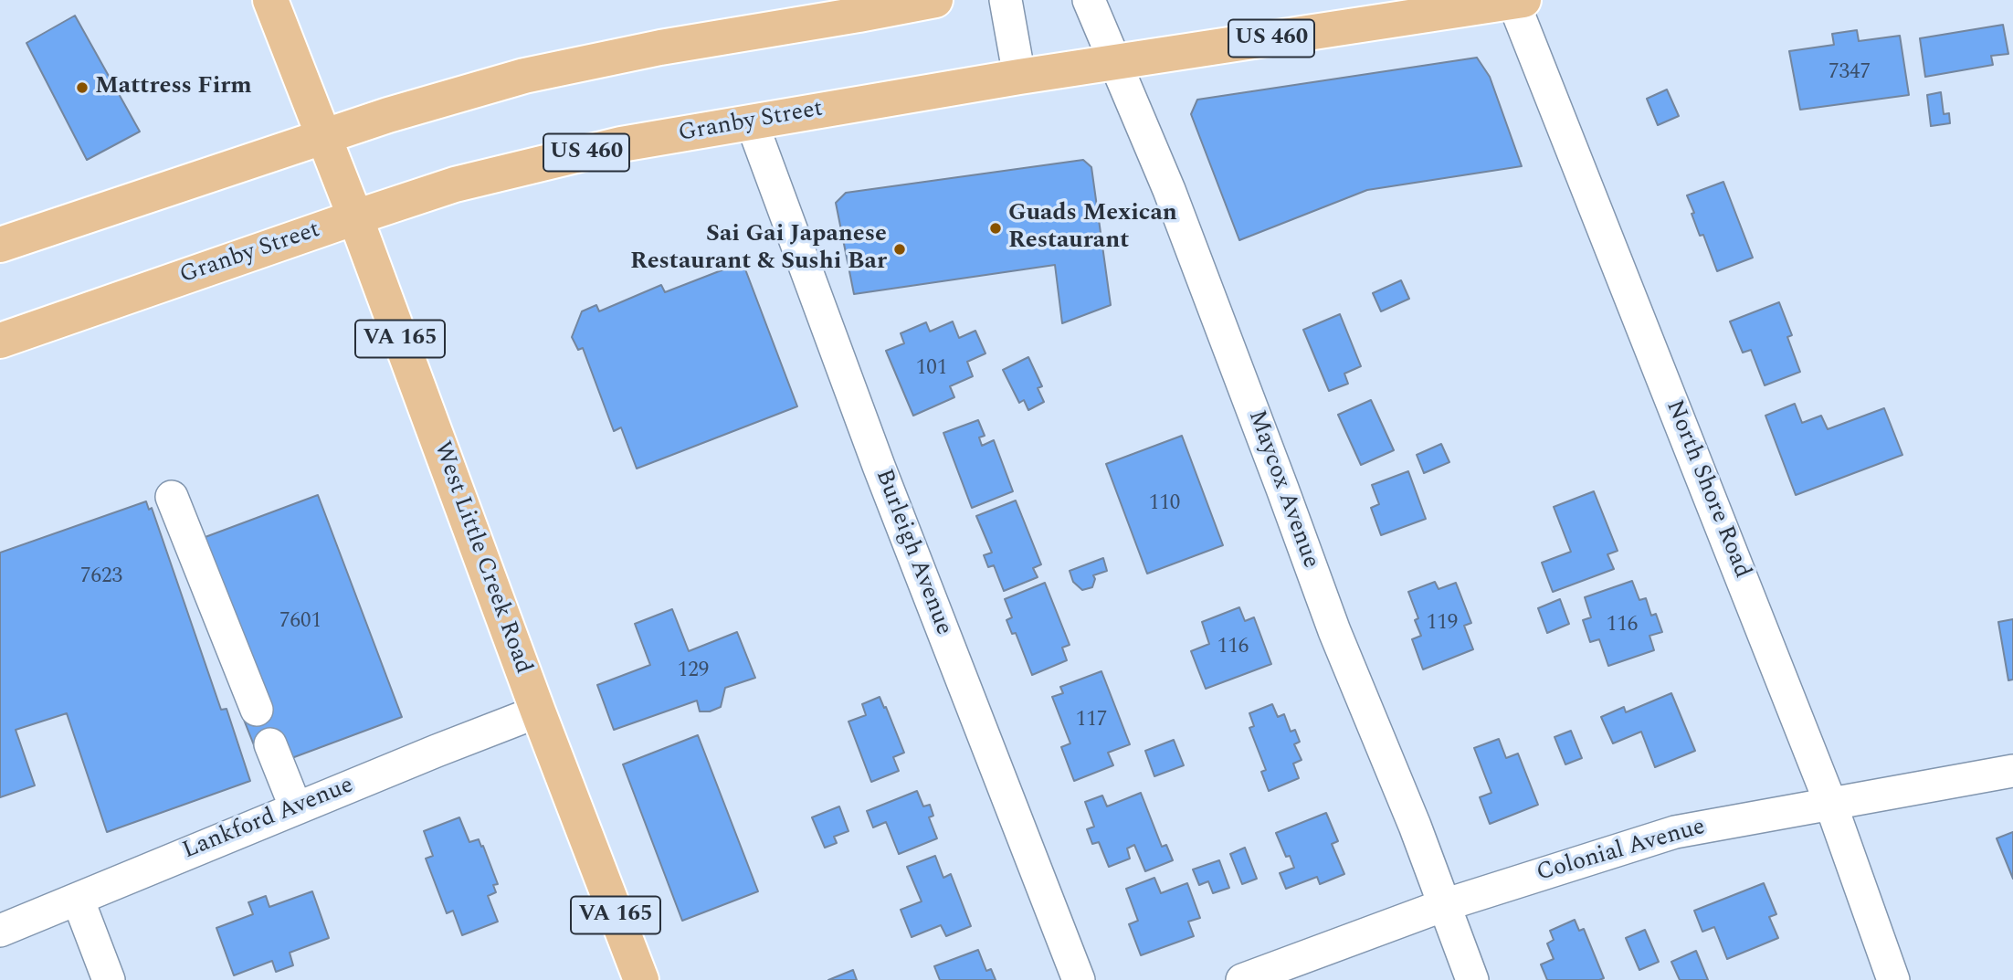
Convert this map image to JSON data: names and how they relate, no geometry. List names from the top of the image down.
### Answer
{
  "streets": {
    "main road": [
      "US 460",
      "Granby Street",
      "VA 165",
      "West Little Creek Road"
    ],
    "street": [
      "Maycox Avenue",
      "North Shore Road",
      "Burleigh Avenue",
      "Lankford Avenue",
      "Colonial Avenue"
    ]
  },
  "crossings": [
    ["Granby Street", "Maycox Avenue"],
    ["Granby Street", "North Shore Road"],
    ["Granby Street", "Burleigh Avenue"],
    ["Granby Street", "West Little Creek Road"],
    ["VA 165", "West Little Creek Road"],
    ["Maycox Avenue", "Colonial Avenue"],
    ["North Shore Road", "Colonial Avenue"],
    ["West Little Creek Road", "Lankford Avenue"]
  ],
  "places": ["Mattress Firm", "Guads Mexican Restaurant", "Sai Gai Japanese Restaurant & Sushi Bar"],
  "house_numbers": [
    "7347",
    "101",
    "110",
    "7623",
    "7601",
    "119",
    "116",
    "116",
    "129",
    "117"
  ]
}
